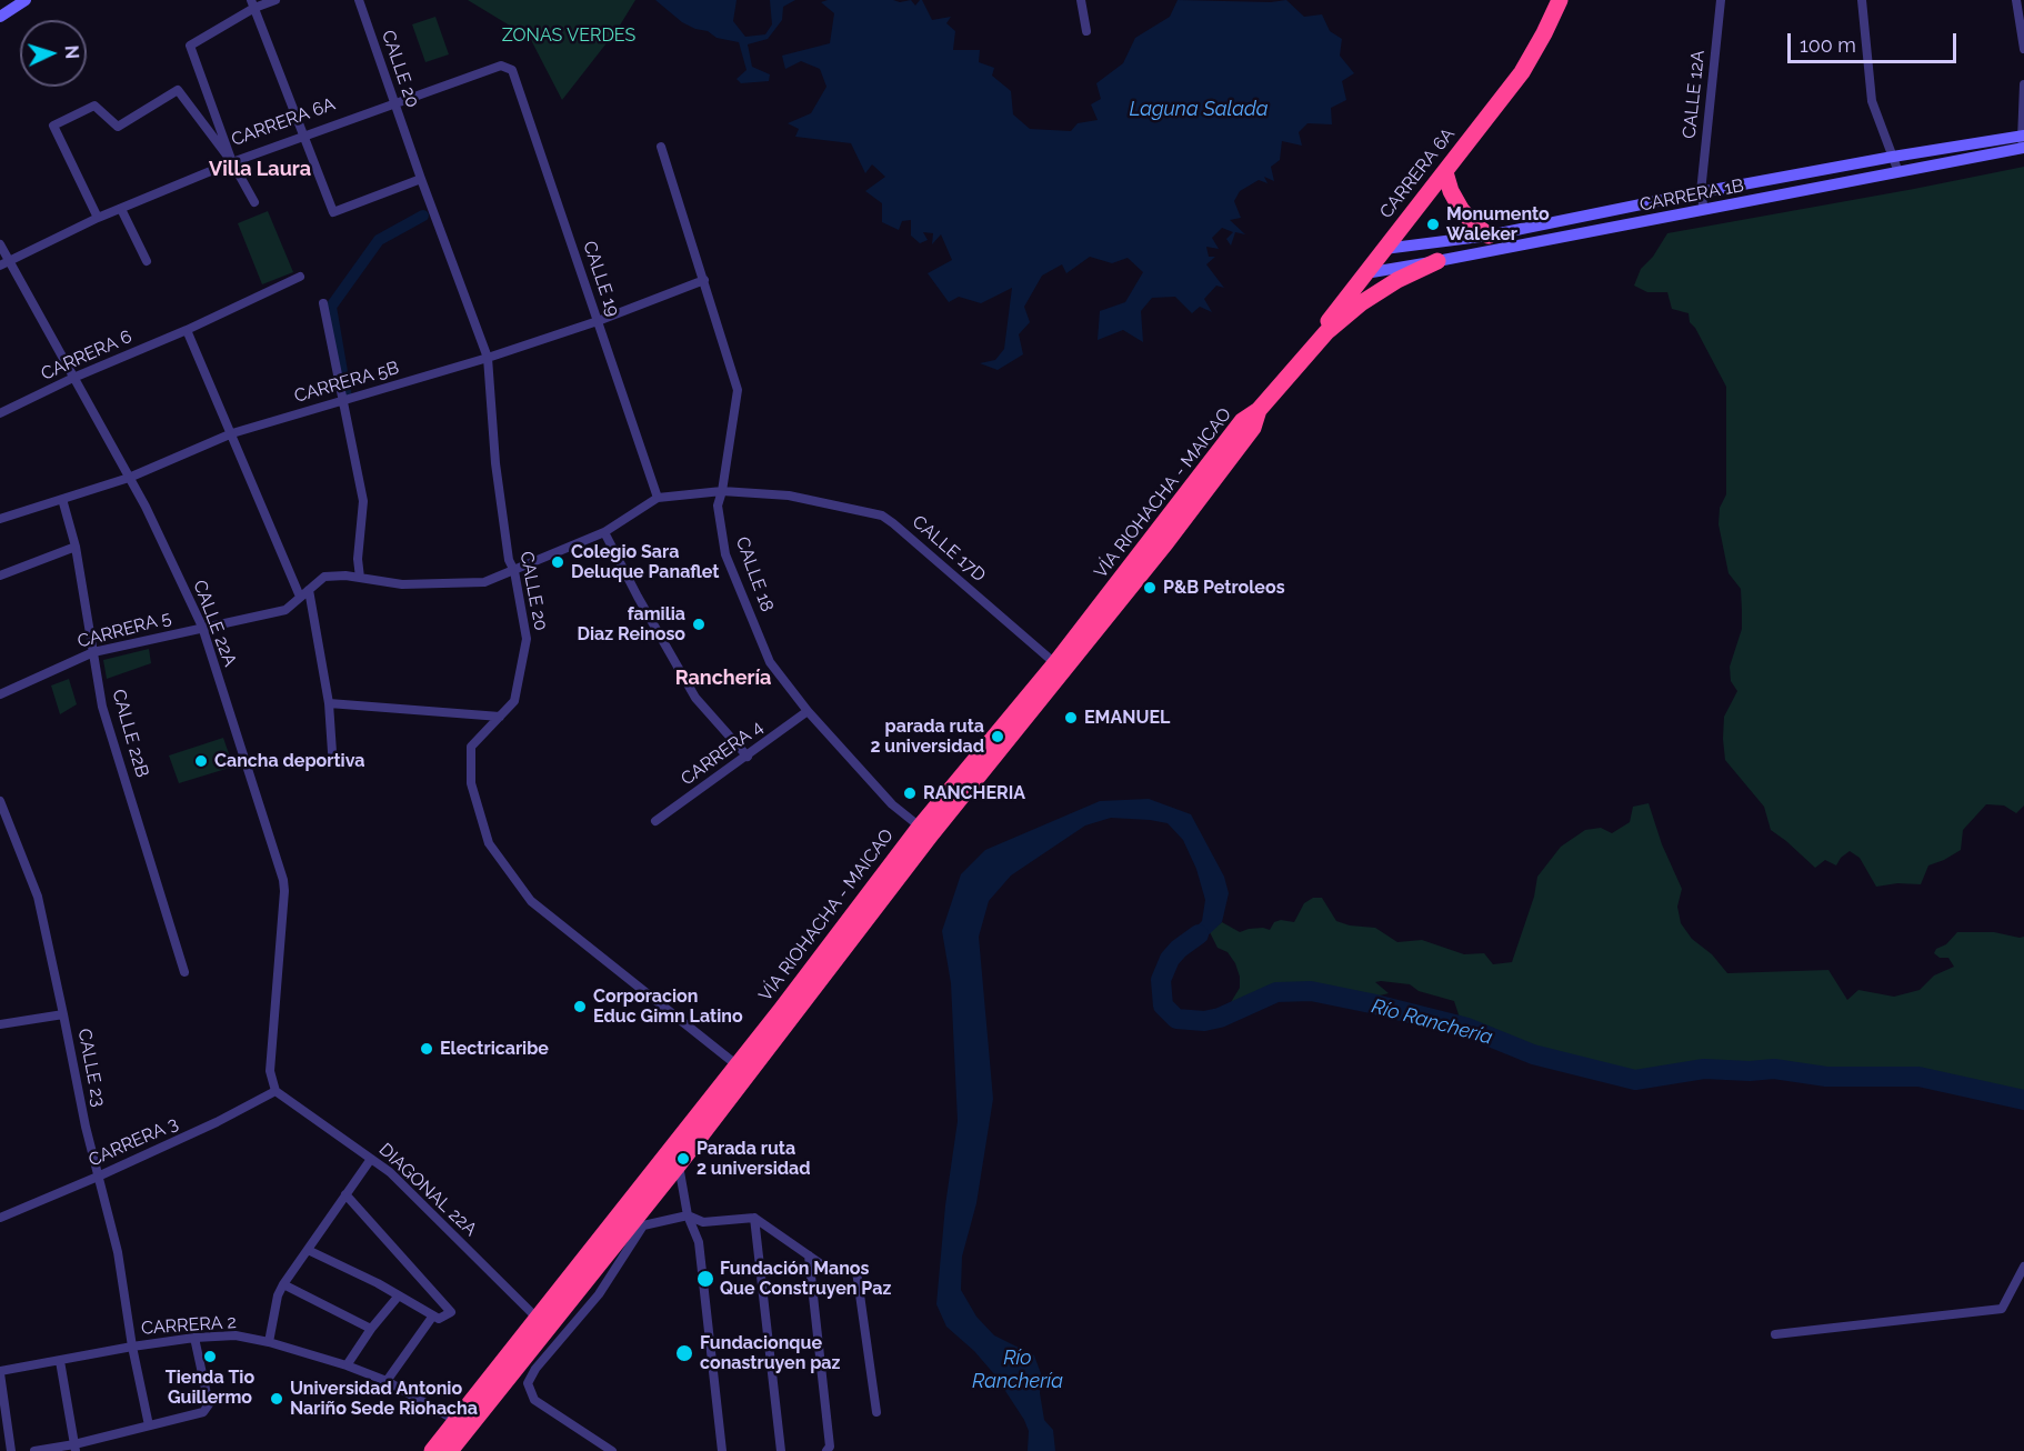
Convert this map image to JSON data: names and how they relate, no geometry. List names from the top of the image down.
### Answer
{
  "streets": {
    "highway": ["CARRERA 6A", "VÍA RIOHACHA - MAICAO"],
    "street": [
      "CALLE 20",
      "CALLE 12A",
      "CARRERA 1B",
      "CALLE 19",
      "CARRERA 6",
      "CARRERA 5B",
      "CALLE 17D",
      "CALLE 18",
      "CALLE 22A",
      "CARRERA 5",
      "CALLE 22B",
      "CARRERA 4",
      "CALLE 23",
      "CARRERA 3",
      "DIAGONAL 22A",
      "CARRERA 2"
    ]
  },
  "crossings": [
    ["CALLE 20", "CARRERA 6A"],
    ["CALLE 20", "CARRERA 5B"],
    ["CALLE 20", "VÍA RIOHACHA - MAICAO"],
    ["CALLE 20", "CARRERA 5"],
    ["CALLE 12A", "CARRERA 1B"],
    ["CARRERA 6A", "CARRERA 1B"],
    ["CARRERA 6A", "CALLE 19"],
    ["CARRERA 6A", "VÍA RIOHACHA - MAICAO"],
    ["CARRERA 6A", "CALLE 22A"],
    ["CALLE 19", "CARRERA 5B"],
    ["CALLE 19", "CARRERA 5"],
    ["CARRERA 6", "CALLE 22A"],
    ["CARRERA 5B", "CALLE 18"],
    ["CARRERA 5B", "CALLE 22A"],
    ["CARRERA 5B", "CALLE 22B"],
    ["VÍA RIOHACHA - MAICAO", "CALLE 17D"],
    ["VÍA RIOHACHA - MAICAO", "CALLE 18"],
    ["VÍA RIOHACHA - MAICAO", "DIAGONAL 22A"],
    ["VÍA RIOHACHA - MAICAO", "CARRERA 2"],
    ["CALLE 17D", "CARRERA 5"],
    ["CALLE 18", "CARRERA 5"],
    ["CALLE 18", "CARRERA 4"],
    ["CALLE 22A", "CARRERA 5"],
    ["CALLE 22A", "CARRERA 3"],
    ["CALLE 22A", "DIAGONAL 22A"],
    ["CARRERA 5", "CALLE 22B"],
    ["CALLE 23", "CARRERA 3"],
    ["CALLE 23", "CARRERA 2"],
    ["CARRERA 3", "DIAGONAL 22A"]
  ],
  "districts": ["Villa Laura", "Ranchería"],
  "water": ["Laguna Salada", "Río Ranchería"],
  "parks": ["ZONAS VERDES"],
  "places": [
    "Monumento Waleker",
    "Colegio Sara Deluque Panaflet",
    "P&B Petroleos",
    "familia Diaz Reinoso",
    "EMANUEL",
    "parada ruta 2 universidad",
    "Cancha deportiva",
    "RANCHERIA",
    "Corporacion Educ Gimn Latino",
    "Electricaribe",
    "Parada ruta 2 universidad",
    "Fundación Manos Que Construyen Paz",
    "Fundacionque conastruyen paz",
    "Tienda Tio Guillermo",
    "Universidad Antonio Nariño Sede Riohacha"
  ],
  "scale_bar": "100 m",
  "north": "right"
}
